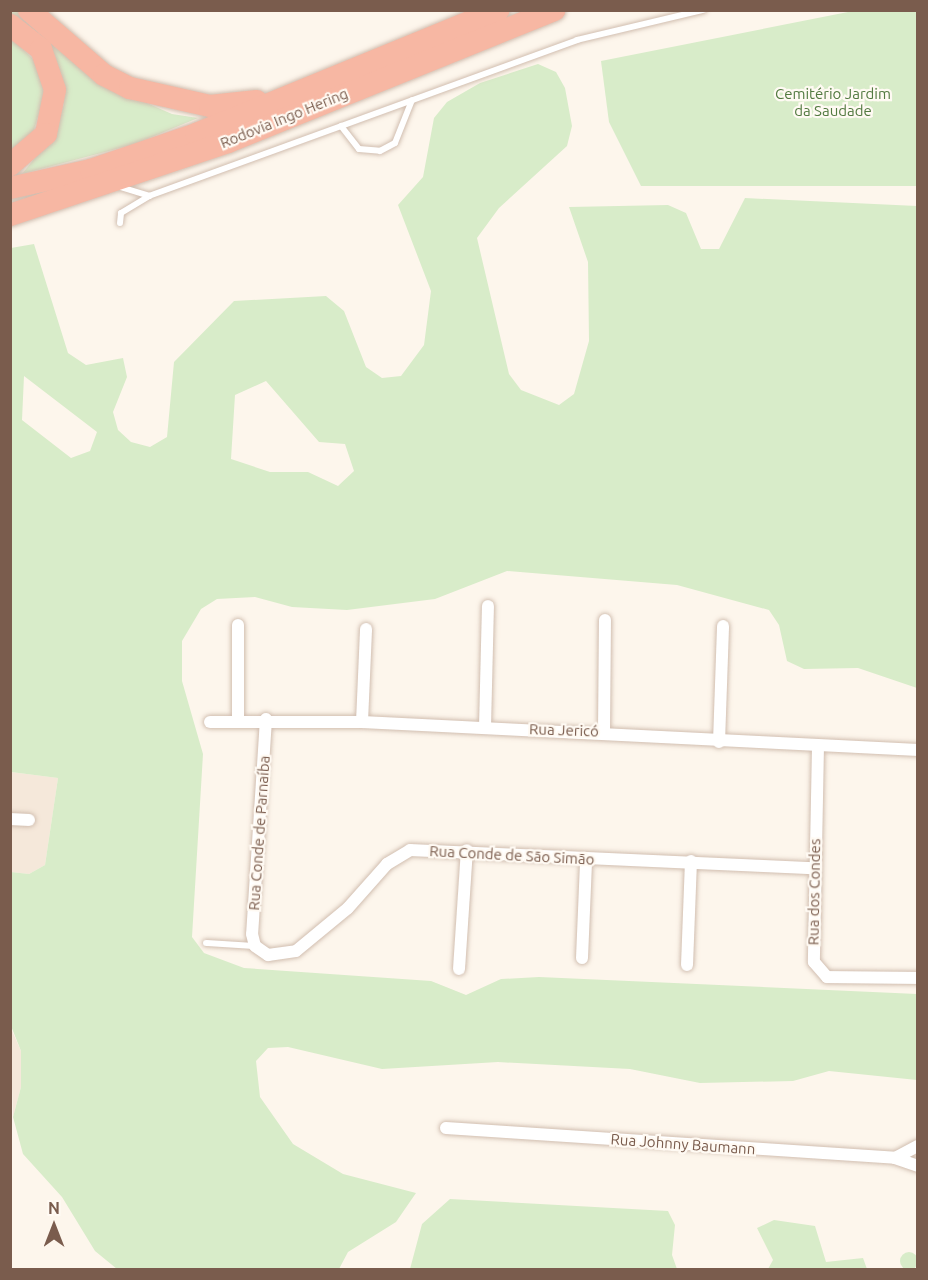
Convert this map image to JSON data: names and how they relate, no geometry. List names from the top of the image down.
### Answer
{
  "streets": {
    "highway": ["Rodovia Ingo Hering"],
    "street": [
      "Rua Jericó",
      "Rua Conde de Parnaíba",
      "Rua Conde de São Simão",
      "Rua dos Condes",
      "Rua Johnny Baumann"
    ]
  },
  "crossings": [
    ["Rua Jericó", "Rua Conde de Parnaíba"],
    ["Rua Jericó", "Rua dos Condes"],
    ["Rua Conde de Parnaíba", "Rua Conde de São Simão"],
    ["Rua Conde de São Simão", "Rua dos Condes"]
  ],
  "parks": ["Cemitério Jardim da Saudade"],
  "north": "top"
}
